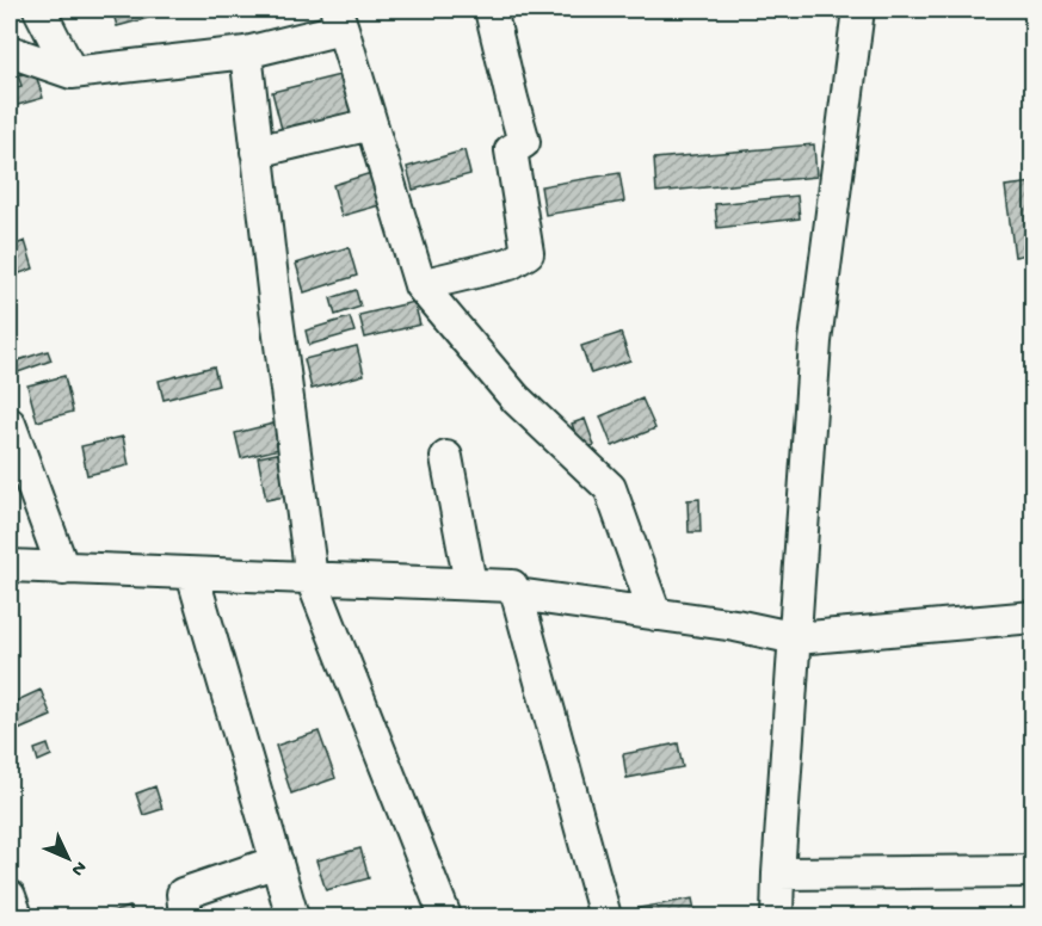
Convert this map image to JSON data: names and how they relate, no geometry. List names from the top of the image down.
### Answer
{
  "north": "bottom right"
}
